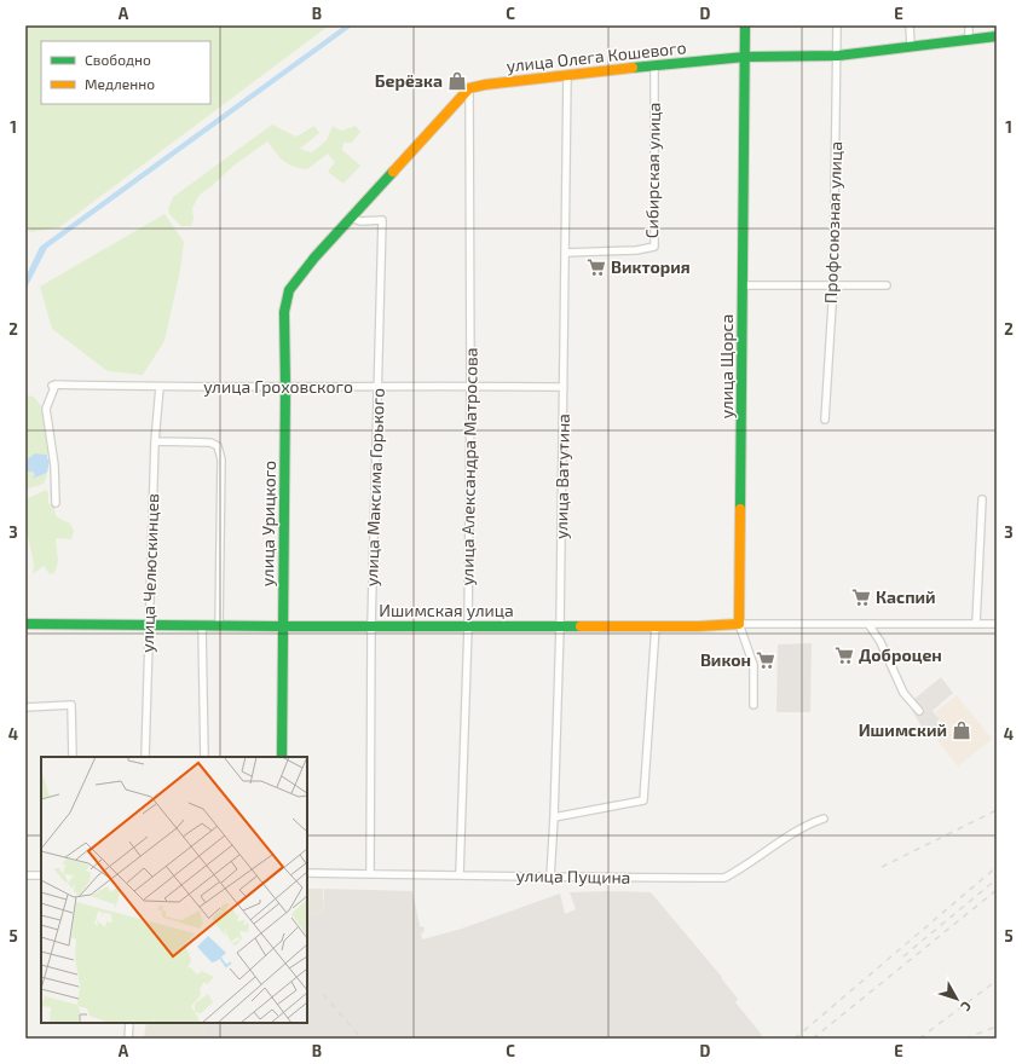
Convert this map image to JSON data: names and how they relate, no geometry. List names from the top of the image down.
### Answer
{
  "streets": {
    "main road": [
      "улица Олега Кошевого",
      "улица Щорса",
      "улица Урицкого",
      "Ишимская улица"
    ],
    "street": [
      "Сибирская улица",
      "Профсоюзная улица",
      "улица Гроховского",
      "улица Александра Матросова",
      "улица Ватутина",
      "улица Максима Горького",
      "улица Челюскинцев",
      "улица Пущина"
    ]
  },
  "crossings": [
    ["улица Олега Кошевого", "Сибирская улица"],
    ["улица Олега Кошевого", "Профсоюзная улица"],
    ["улица Олега Кошевого", "улица Щорса"],
    ["улица Олега Кошевого", "улица Александра Матросова"],
    ["улица Олега Кошевого", "улица Ватутина"],
    ["Сибирская улица", "улица Ватутина"],
    ["улица Щорса", "Ишимская улица"],
    ["улица Гроховского", "улица Александра Матросова"],
    ["улица Гроховского", "улица Ватутина"],
    ["улица Гроховского", "улица Максима Горького"],
    ["улица Гроховского", "улица Урицкого"],
    ["улица Гроховского", "улица Челюскинцев"],
    ["улица Александра Матросова", "Ишимская улица"],
    ["улица Александра Матросова", "улица Пущина"],
    ["улица Ватутина", "Ишимская улица"],
    ["улица Ватутина", "улица Пущина"],
    ["улица Максима Горького", "улица Урицкого"],
    ["улица Максима Горького", "Ишимская улица"],
    ["улица Максима Горького", "улица Пущина"],
    ["улица Урицкого", "Ишимская улица"],
    ["улица Челюскинцев", "Ишимская улица"]
  ],
  "places": {
    "shop": ["Берёзка", "Ишимский"],
    "supermarket": [
      "Виктория",
      "Каспий",
      "Доброцен",
      "Викон"
    ]
  },
  "legend": ["Свободно", "Медленно"],
  "north": "bottom right",
  "grid": {
    "columns": [
      "A",
      "B",
      "C",
      "D",
      "E"
    ],
    "rows": [
      "1",
      "2",
      "3",
      "4",
      "5"
    ]
  }
}
